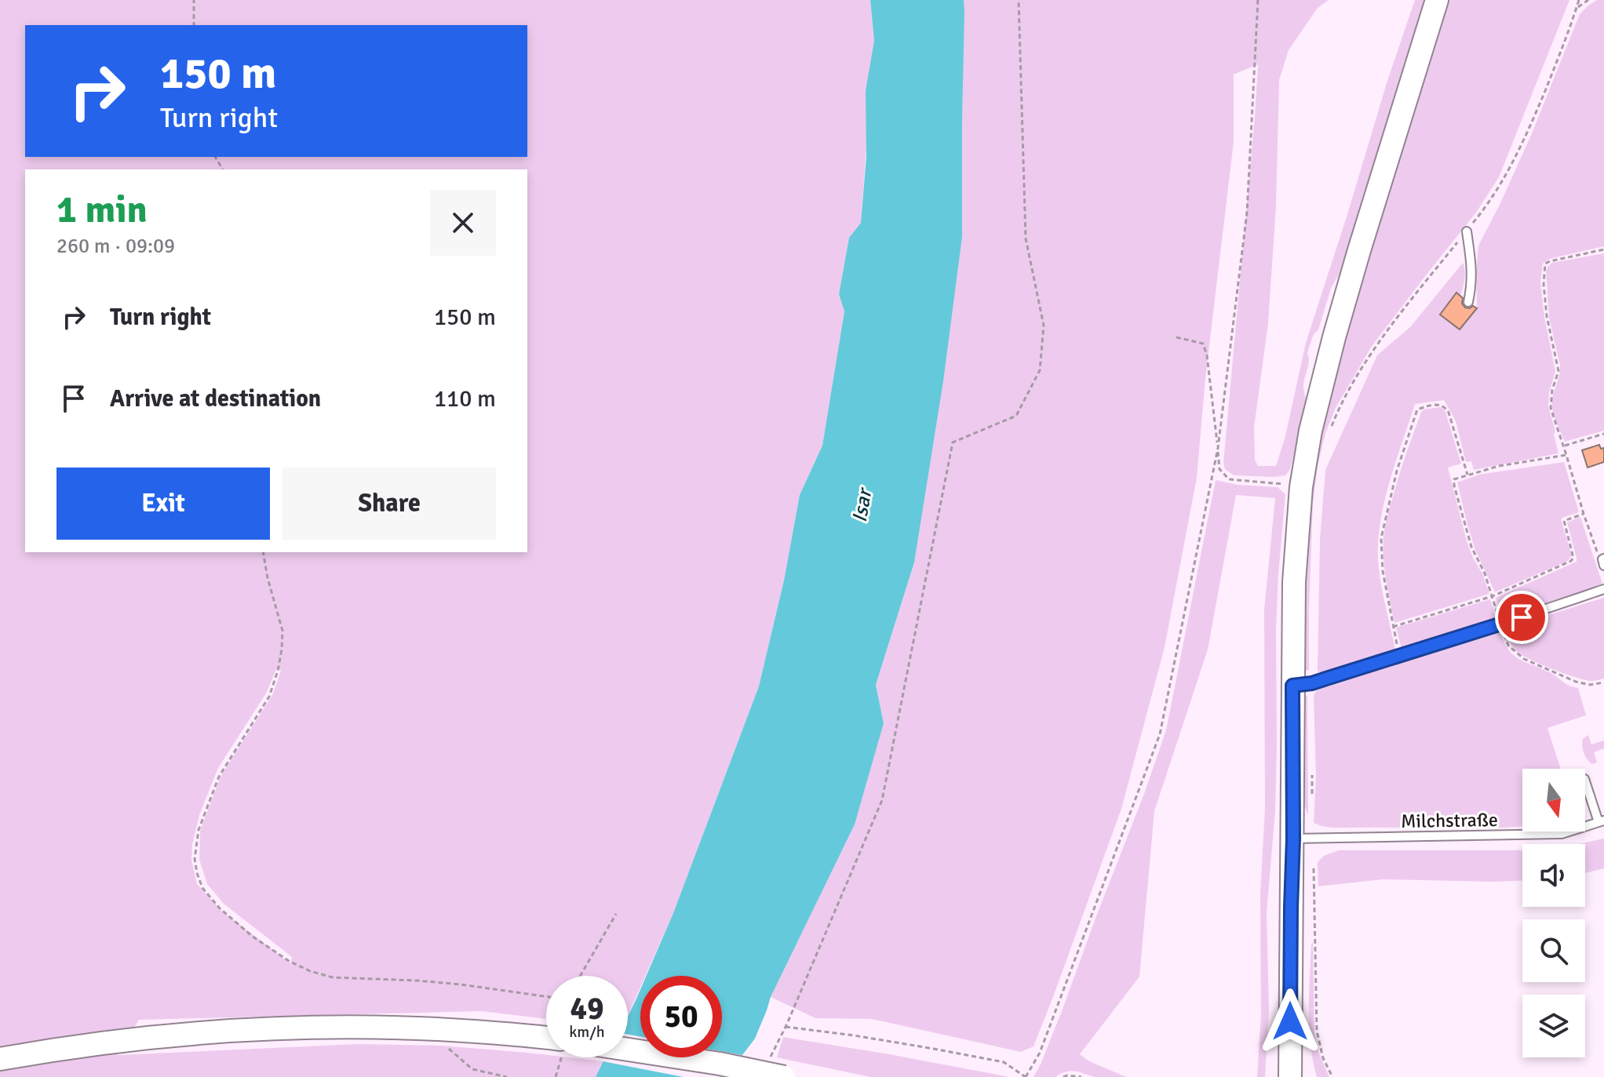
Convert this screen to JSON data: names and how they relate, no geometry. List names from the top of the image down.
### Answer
{
  "streets": {
    "lane": ["Milchstraße"]
  },
  "water": ["Isar"],
  "north": "bottom",
  "page": {
    "turn": ["150 m", "Turn right"],
    "heading": ["1 min", "260 m · 09:09"],
    "list": [
      {
        "name": "Turn right",
        "value": "150 m"
      },
      {
        "name": "Arrive at destination",
        "value": "110 m"
      }
    ],
    "buttons": ["Exit", "Share"],
    "speed": "49 km/h",
    "limit": "50"
  }
}
